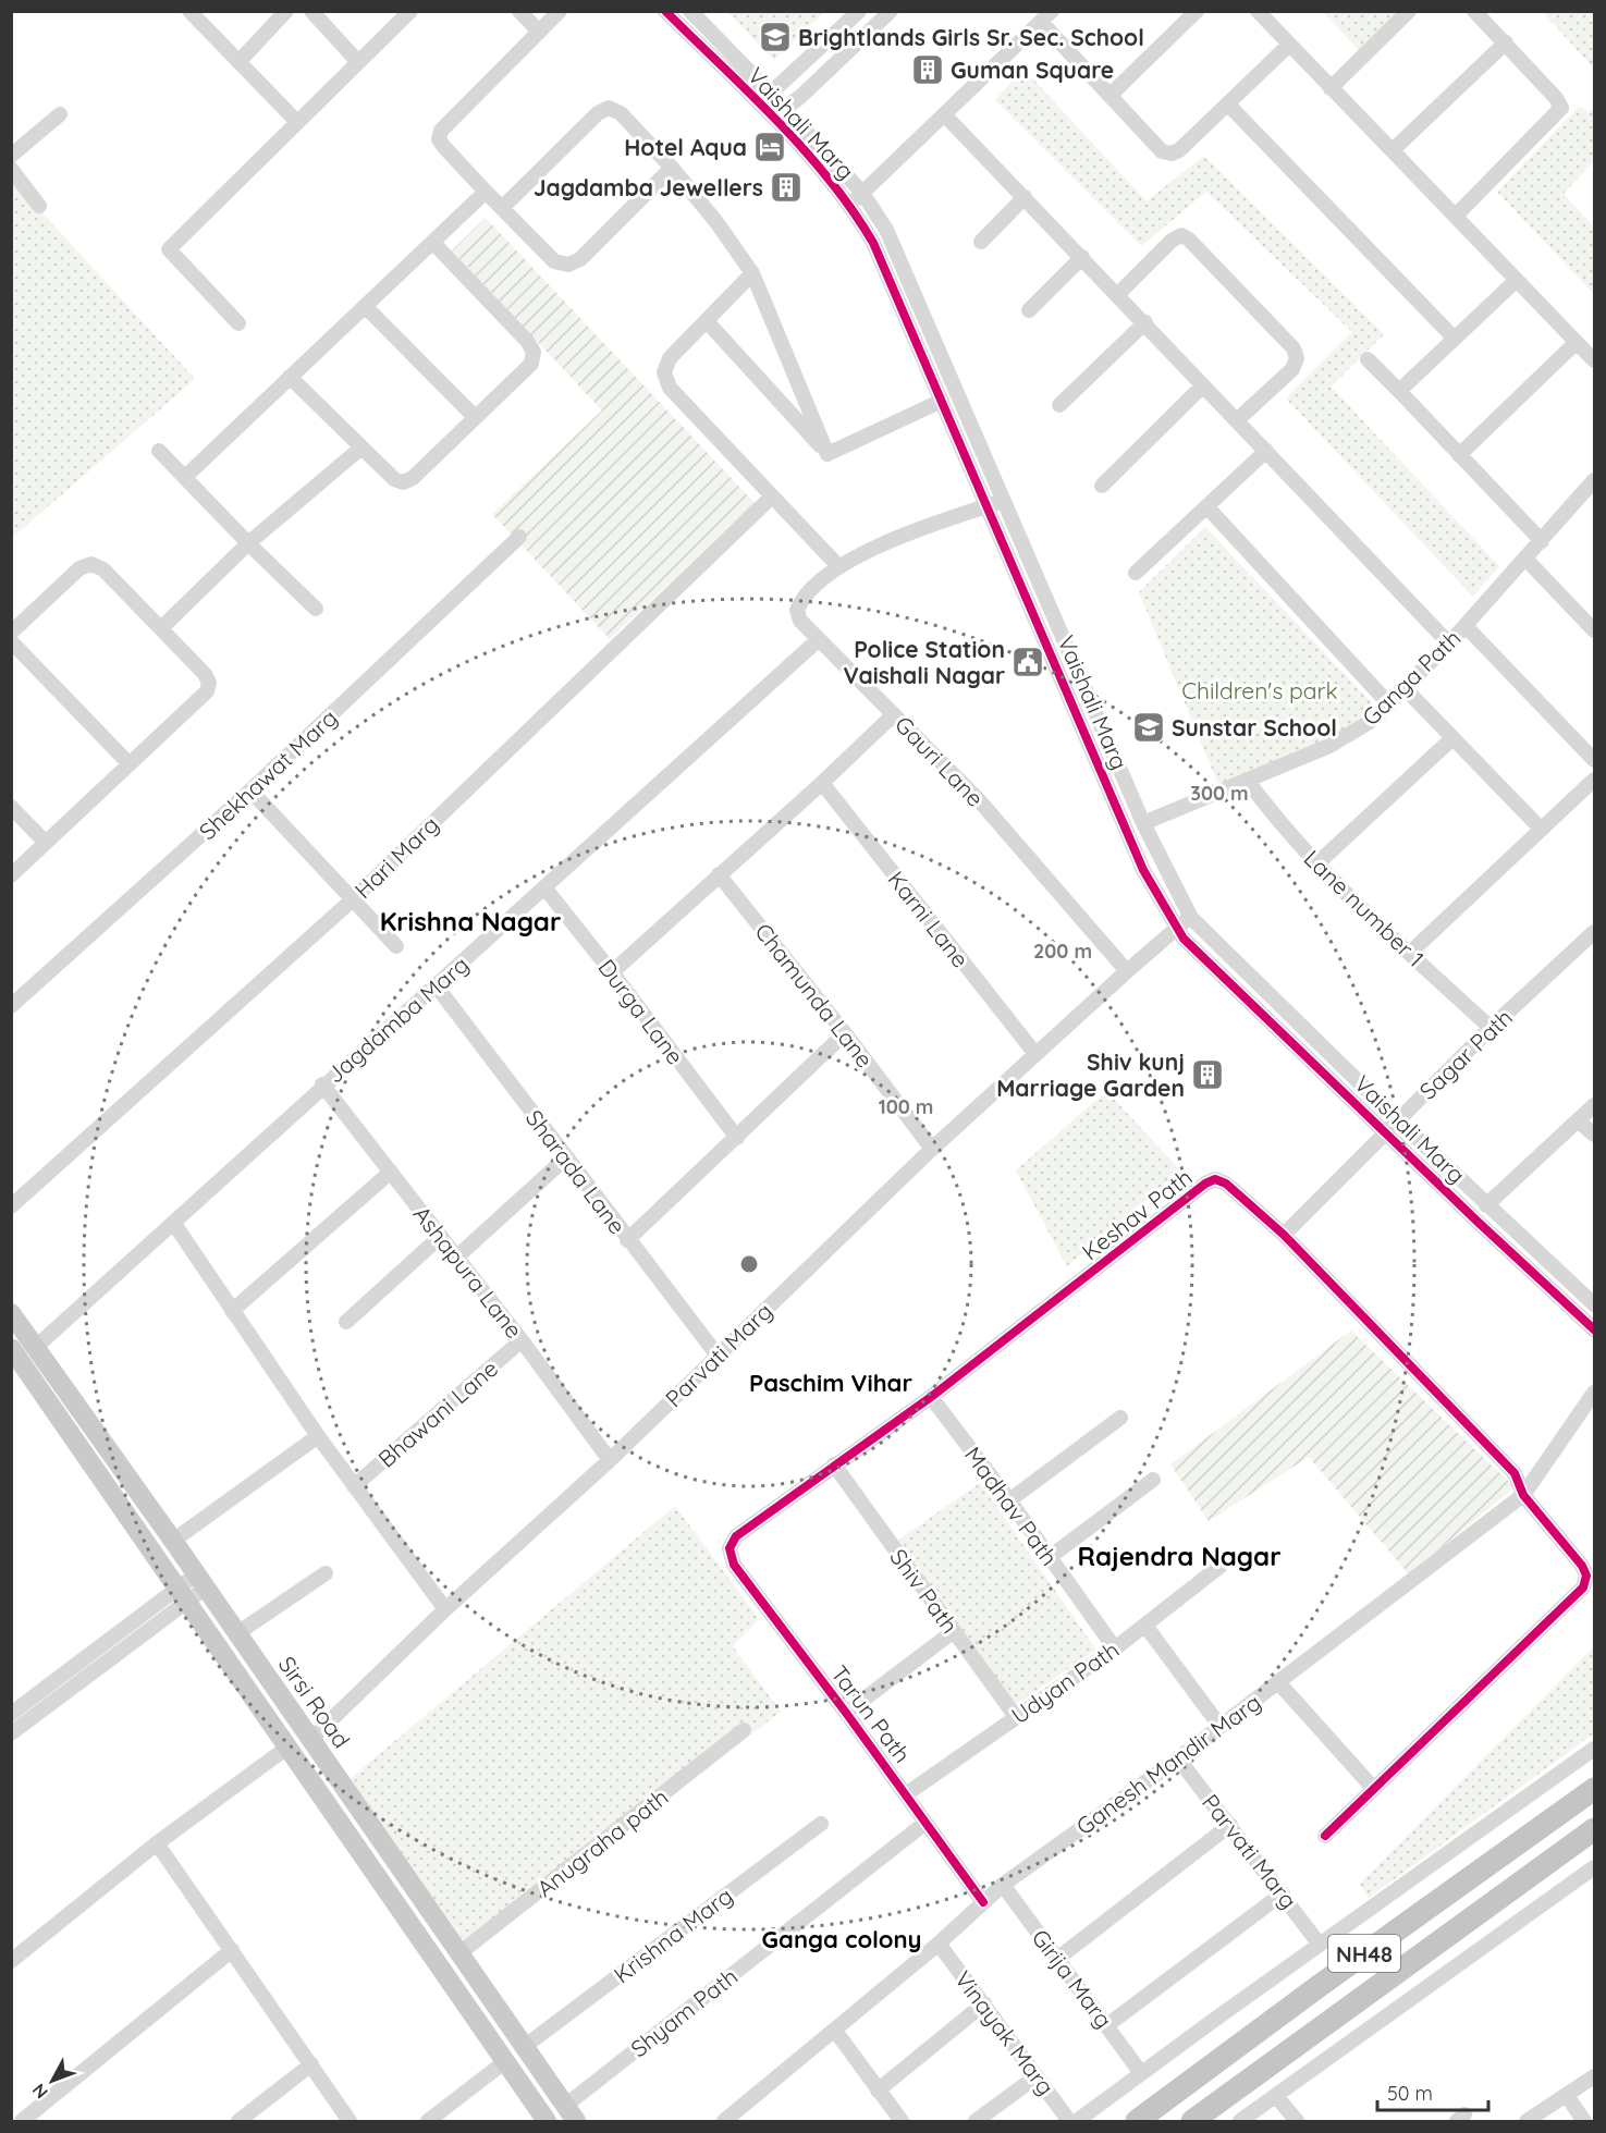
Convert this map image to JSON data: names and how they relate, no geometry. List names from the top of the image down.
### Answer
{
  "streets": {
    "highway": ["NH48"],
    "main road": ["Sirsi Road"],
    "street": [
      "Vaishali Marg",
      "Ganga Path",
      "Gauri Lane",
      "Shekhawat Marg",
      "Hari Marg",
      "Lane number 1",
      "Karni Lane",
      "Chamunda Lane",
      "Durga Lane",
      "Jagdamba Marg",
      "Sagar Path",
      "Sharada Lane",
      "Keshav Path",
      "Ashapura Lane",
      "Parvati Marg",
      "Bhawani Lane",
      "Madhav Path",
      "Shiv Path",
      "Udyan Path",
      "Tarun Path",
      "Ganesh Mandir Marg",
      "Anugraha path",
      "Krishna Marg",
      "Girija Marg",
      "Shyam Path",
      "Vinayak Marg"
    ]
  },
  "crossings": [
    ["Vaishali Marg", "Ganga Path"],
    ["Vaishali Marg", "Sagar Path"],
    ["Ganga Path", "Lane number 1"],
    ["Gauri Lane", "Jagdamba Marg"],
    ["Gauri Lane", "Parvati Marg"],
    ["Lane number 1", "Sagar Path"],
    ["Karni Lane", "Parvati Marg"],
    ["Chamunda Lane", "Parvati Marg"],
    ["Durga Lane", "Jagdamba Marg"],
    ["Jagdamba Marg", "Sharada Lane"],
    ["Jagdamba Marg", "Ashapura Lane"],
    ["Jagdamba Marg", "Sirsi Road"],
    ["Sagar Path", "Keshav Path"],
    ["Sharada Lane", "Parvati Marg"],
    ["Keshav Path", "Madhav Path"],
    ["Keshav Path", "Shiv Path"],
    ["Keshav Path", "Tarun Path"],
    ["Keshav Path", "Ganesh Mandir Marg"],
    ["Ashapura Lane", "Parvati Marg"],
    ["Ashapura Lane", "Bhawani Lane"],
    ["Parvati Marg", "Sirsi Road"],
    ["Parvati Marg", "Ganesh Mandir Marg"],
    ["Madhav Path", "Udyan Path"],
    ["Shiv Path", "Udyan Path"],
    ["Udyan Path", "Tarun Path"],
    ["Sirsi Road", "Anugraha path"],
    ["Sirsi Road", "Krishna Marg"],
    ["Sirsi Road", "Shyam Path"],
    ["Tarun Path", "Ganesh Mandir Marg"],
    ["Tarun Path", "Shyam Path"],
    ["Ganesh Mandir Marg", "Girija Marg"],
    ["Ganesh Mandir Marg", "Vinayak Marg"]
  ],
  "districts": [
    "Krishna Nagar",
    "Paschim Vihar",
    "Rajendra Nagar",
    "Ganga colony"
  ],
  "parks": ["Children's park"],
  "places": {
    "school or university": ["Brightlands Girls Sr. Sec. School", "Sunstar School"],
    "building": ["Guman Square", "Jagdamba Jewellers", "Shiv kunj Marriage Garden"],
    "hotel": ["Hotel Aqua"],
    "public building": ["Police Station Vaishali Nagar"]
  },
  "scale_bar": "50 m",
  "north": "bottom left",
  "rings": ["300 m", "200 m", "100 m"]
}
